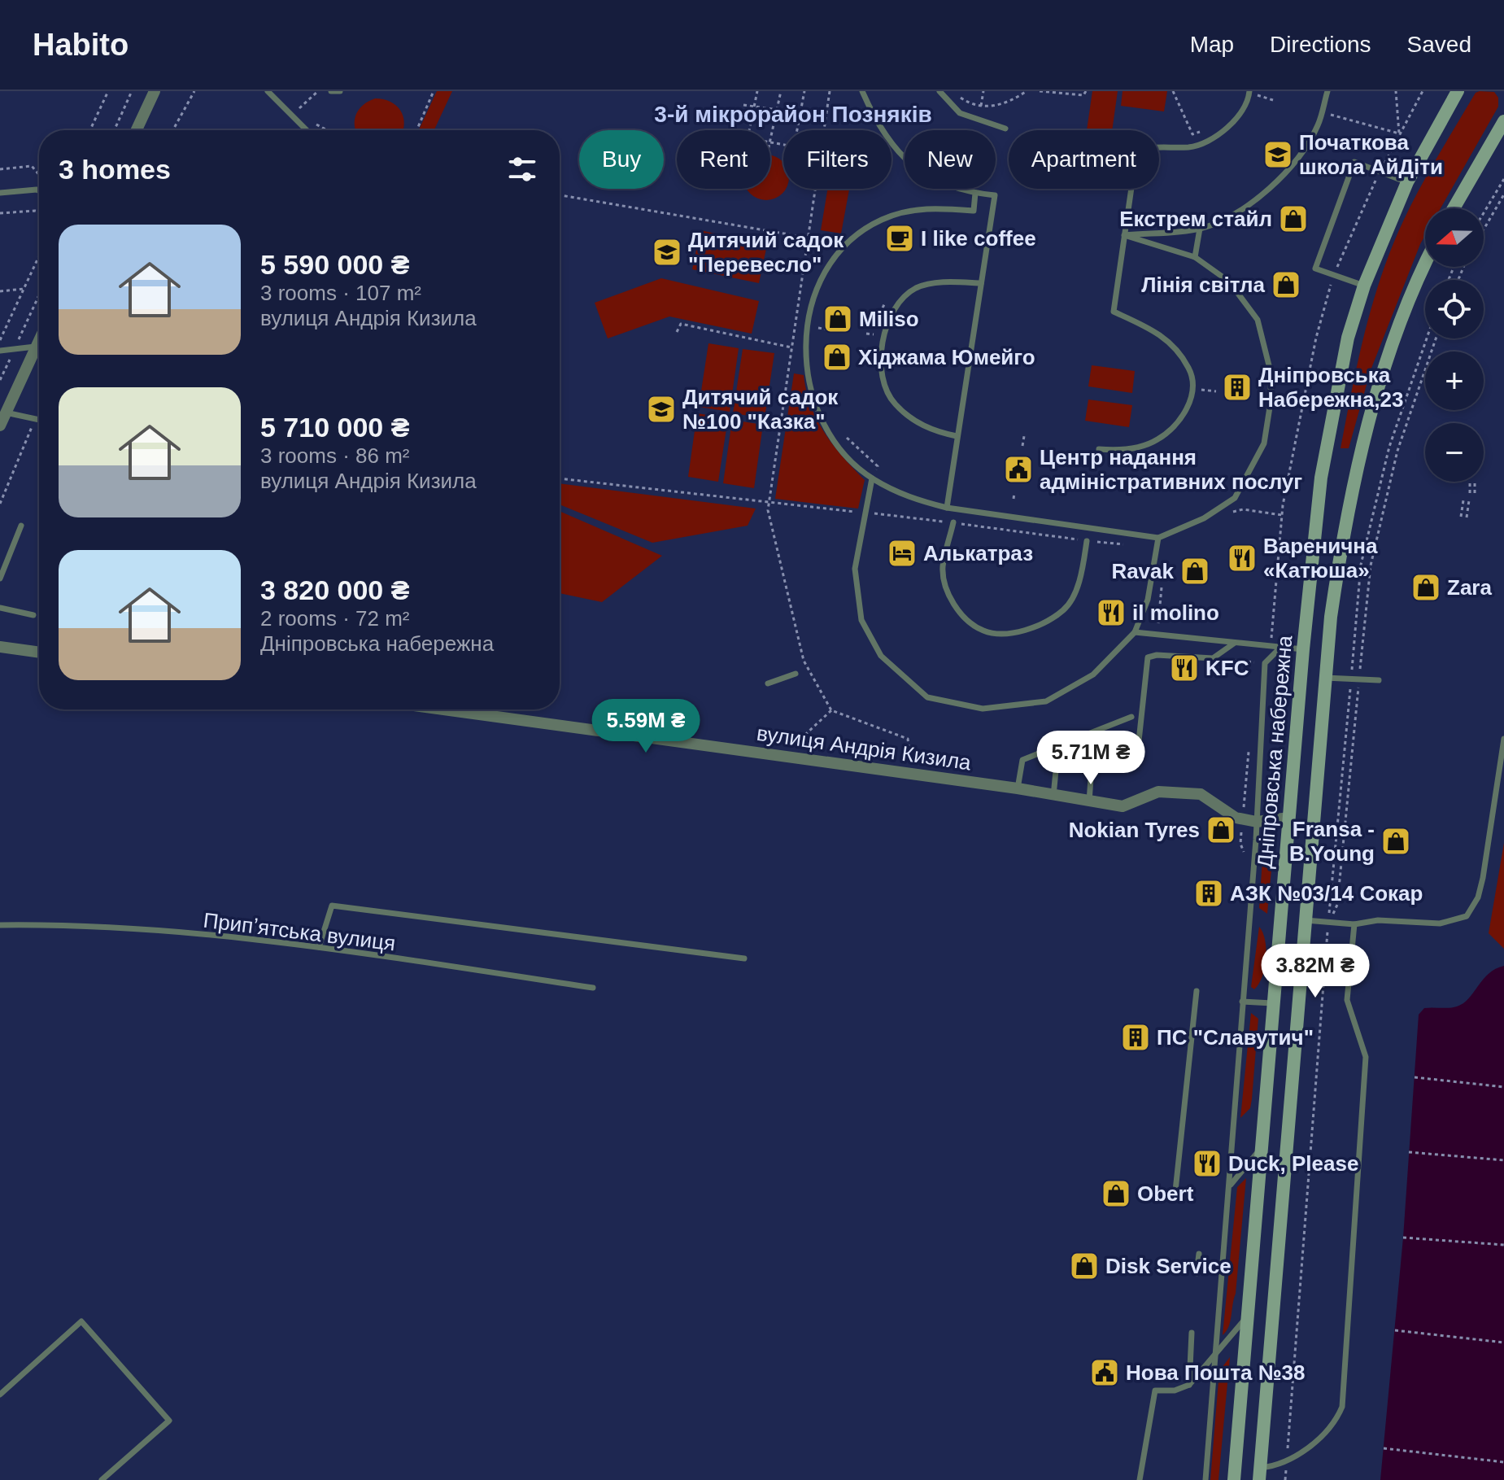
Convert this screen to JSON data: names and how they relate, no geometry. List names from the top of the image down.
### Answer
{
  "streets": {
    "main road": ["Дніпровська набережна"],
    "street": ["вулиця Андрія Кизила"],
    "lane": ["Припʼятська вулиця"]
  },
  "crossings": [
    ["вулиця Андрія Кизила", "Дніпровська набережна"]
  ],
  "districts": ["3-й мікрорайон Позняків"],
  "places": {
    "school or university": ["Початкова школа АйДіти", "Дитячий садок \"Перевесло\"", "Дитячий садок №100 \"Казка\""],
    "shop": [
      "Екстрем стайл",
      "Лінія світла",
      "Miliso",
      "Хіджама Юмейго",
      "Ravak",
      "Zara",
      "Nokian Tyres",
      "Fransa - B.Young",
      "Obert",
      "Disk Service"
    ],
    "cafe": ["I like coffee"],
    "building": ["Дніпровська Набережна,23", "АЗК №03/14 Сокар", "ПС \"Славутич\""],
    "public building": ["Центр надання адміністративних послуг", "Нова Пошта №38"],
    "hotel": ["Алькатраз"],
    "restaurant": [
      "Варенична «Катюша»",
      "il molino",
      "KFC",
      "Duck, Please"
    ]
  },
  "north": "left",
  "page": {
    "header": "Habito",
    "nav": ["Map", "Directions", "Saved"],
    "chip": [
      "Buy",
      "Rent",
      "Filters",
      "New",
      "Apartment"
    ],
    "heading": "3 homes",
    "map_buttons": ["+", "−"],
    "list": [
      {
        "name": "5 590 000 ₴",
        "note": "3 rooms · 107 m² · вулиця Андрія Кизила"
      },
      {
        "name": "5 710 000 ₴",
        "note": "3 rooms · 86 m² · вулиця Андрія Кизила"
      },
      {
        "name": "3 820 000 ₴",
        "note": "2 rooms · 72 m² · Дніпровська набережна"
      }
    ],
    "price": ["5.59M ₴", "5.71M ₴", "3.82M ₴"]
  }
}
